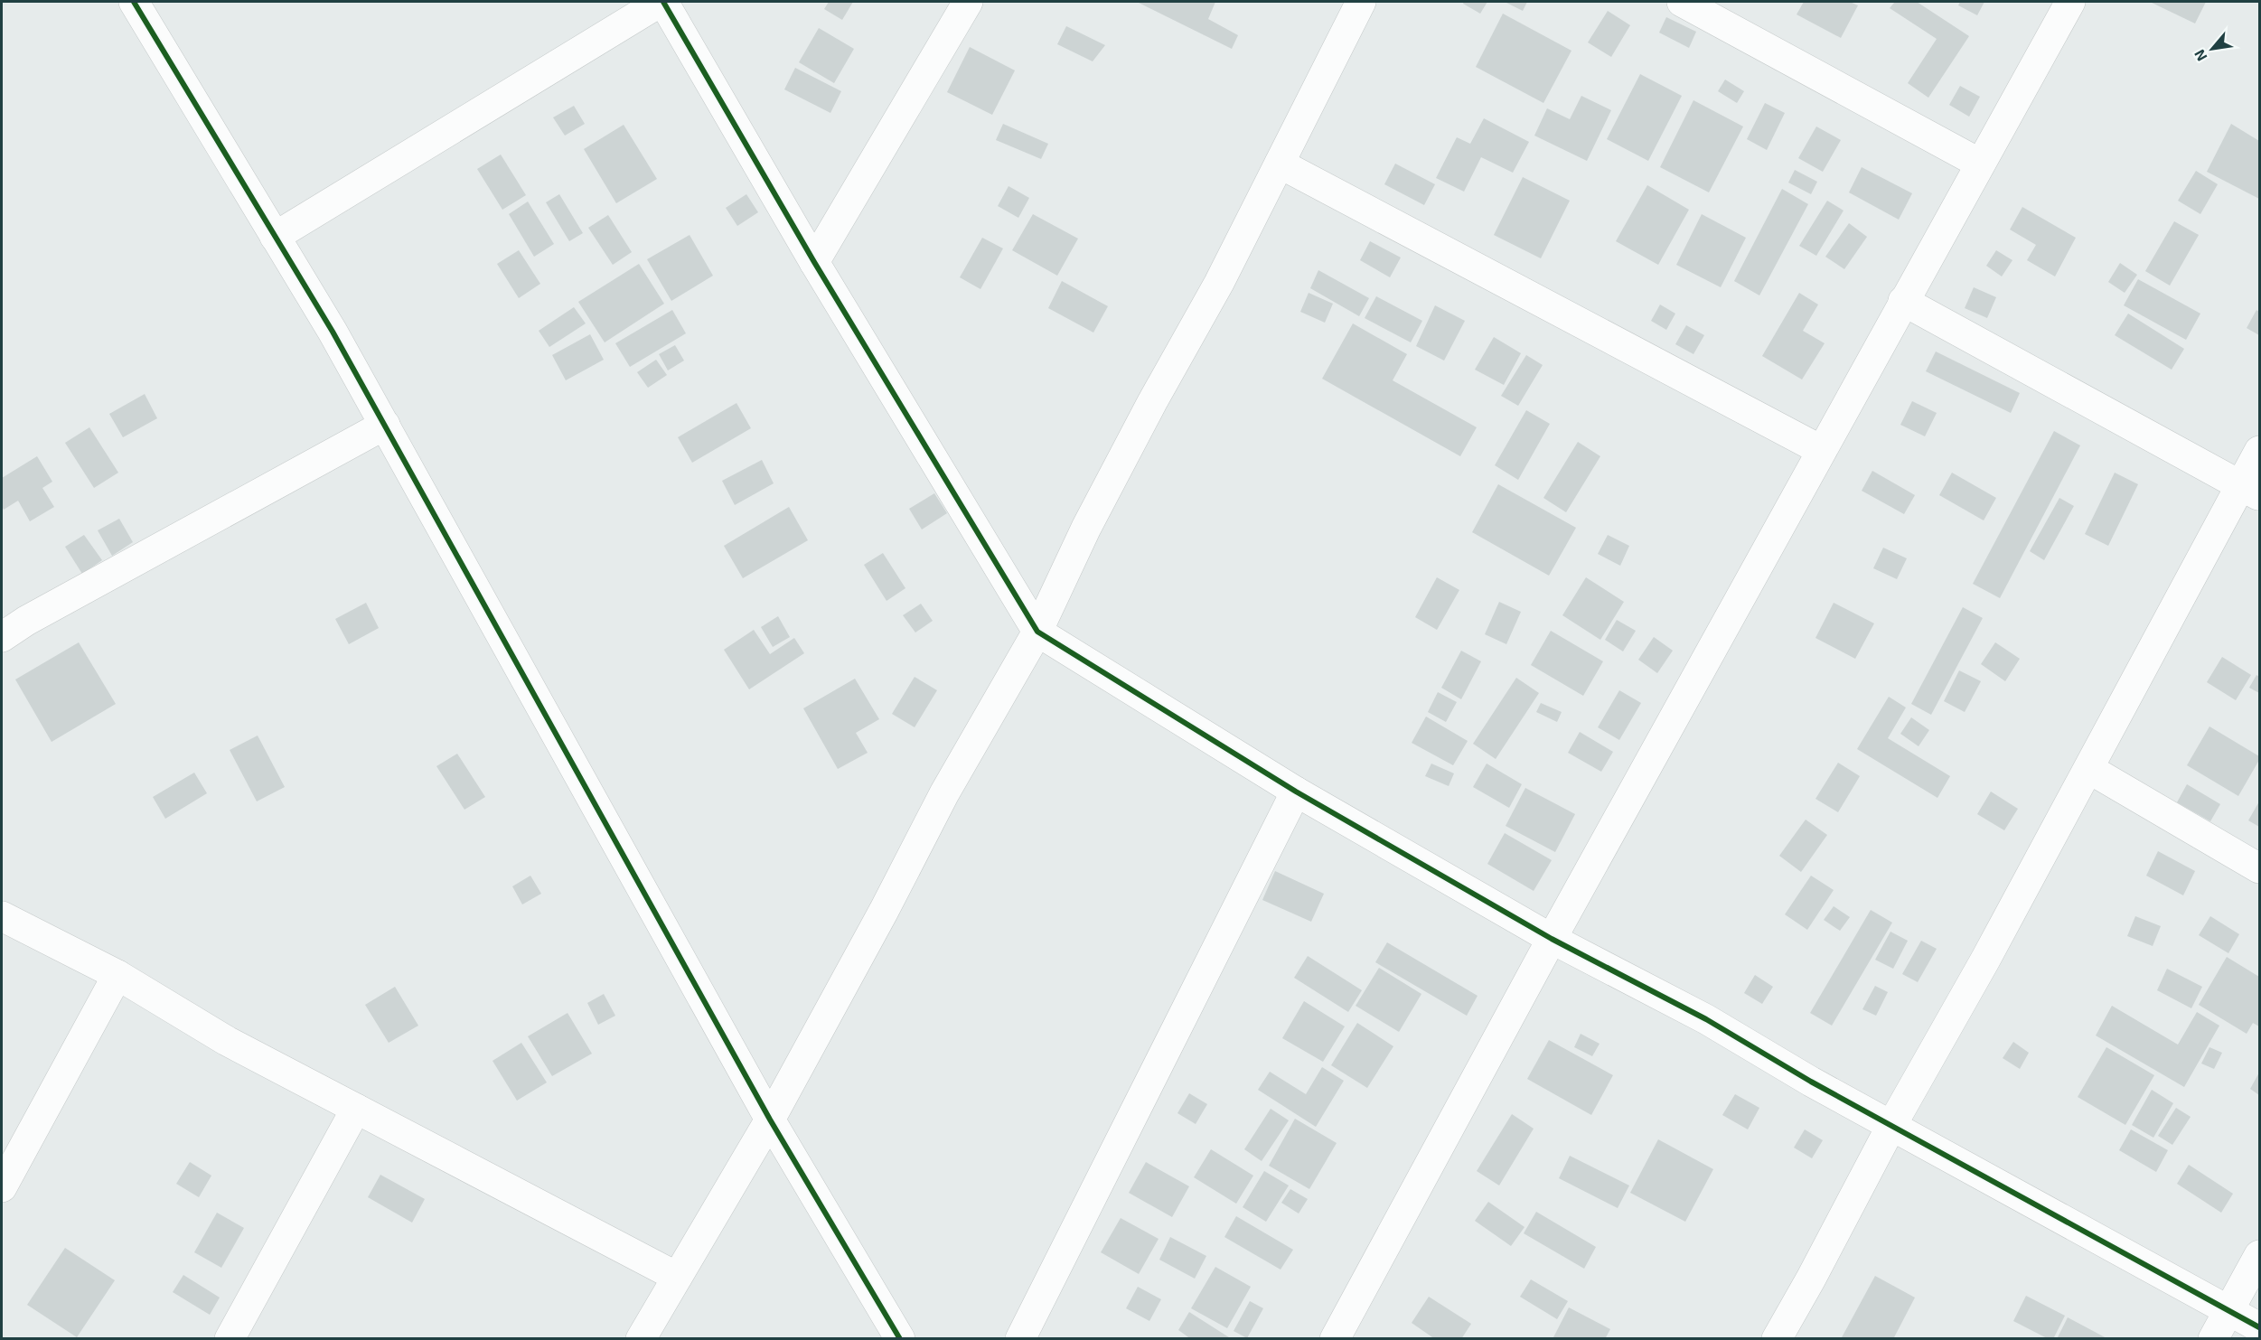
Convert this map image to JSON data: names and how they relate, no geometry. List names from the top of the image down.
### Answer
{
  "north": "bottom left"
}
